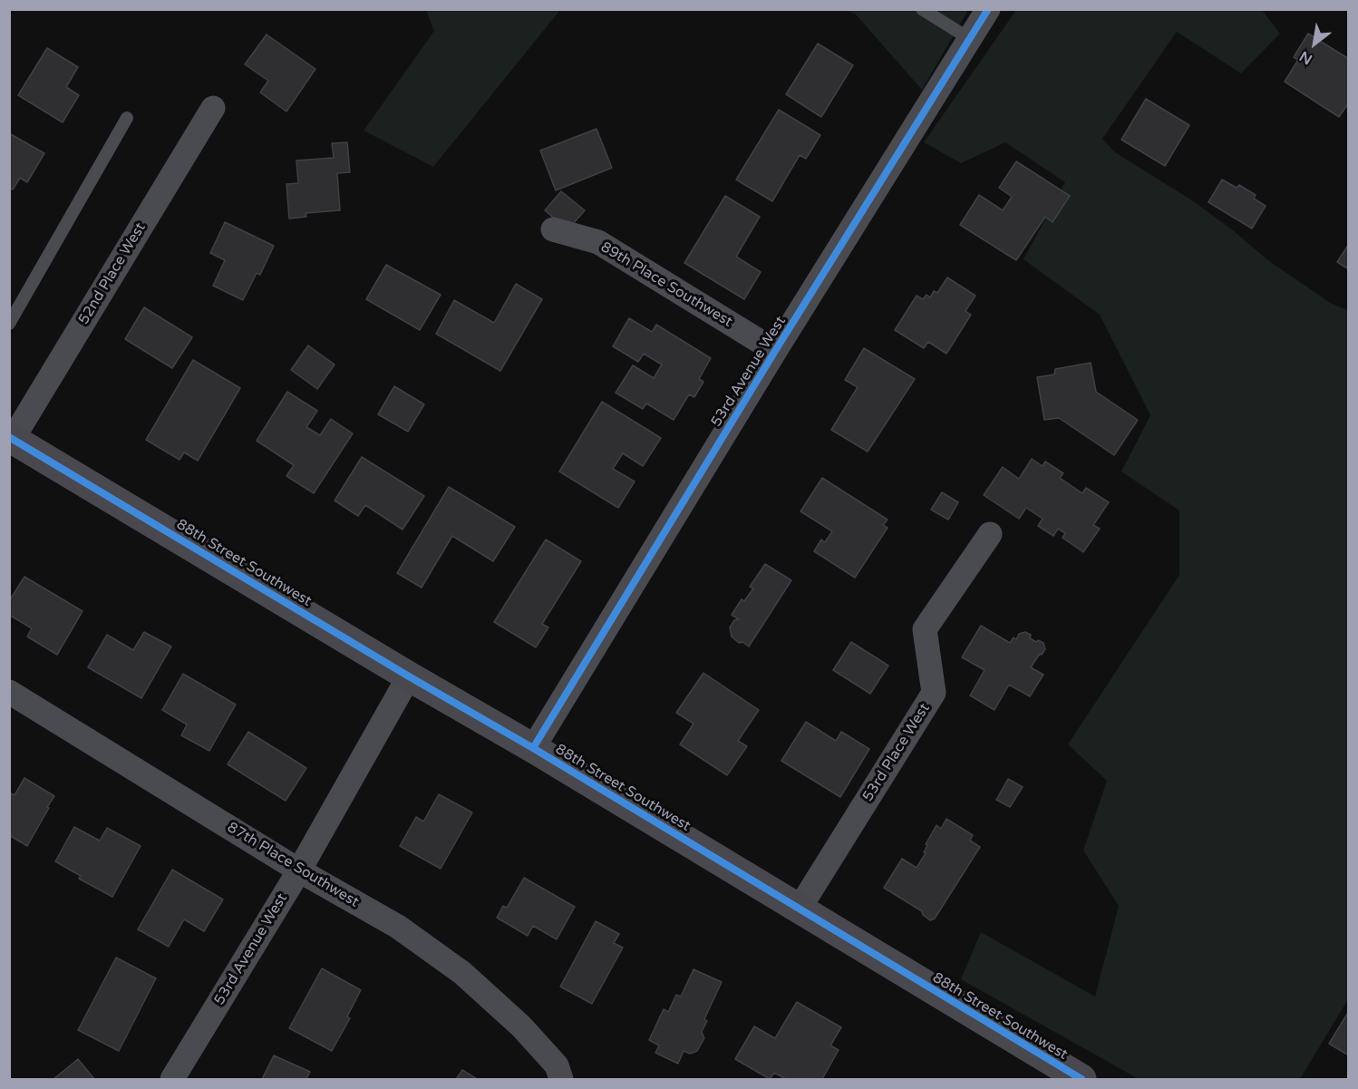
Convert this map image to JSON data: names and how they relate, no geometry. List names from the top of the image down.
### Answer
{
  "streets": {
    "street": [
      "52nd Place West",
      "89th Place Southwest",
      "53rd Avenue West",
      "88th Street Southwest",
      "53rd Place West",
      "87th Place Southwest"
    ]
  },
  "crossings": [
    ["52nd Place West", "88th Street Southwest"],
    ["89th Place Southwest", "53rd Avenue West"],
    ["53rd Avenue West", "88th Street Southwest"],
    ["53rd Avenue West", "87th Place Southwest"],
    ["88th Street Southwest", "53rd Place West"]
  ],
  "north": "bottom left"
}
